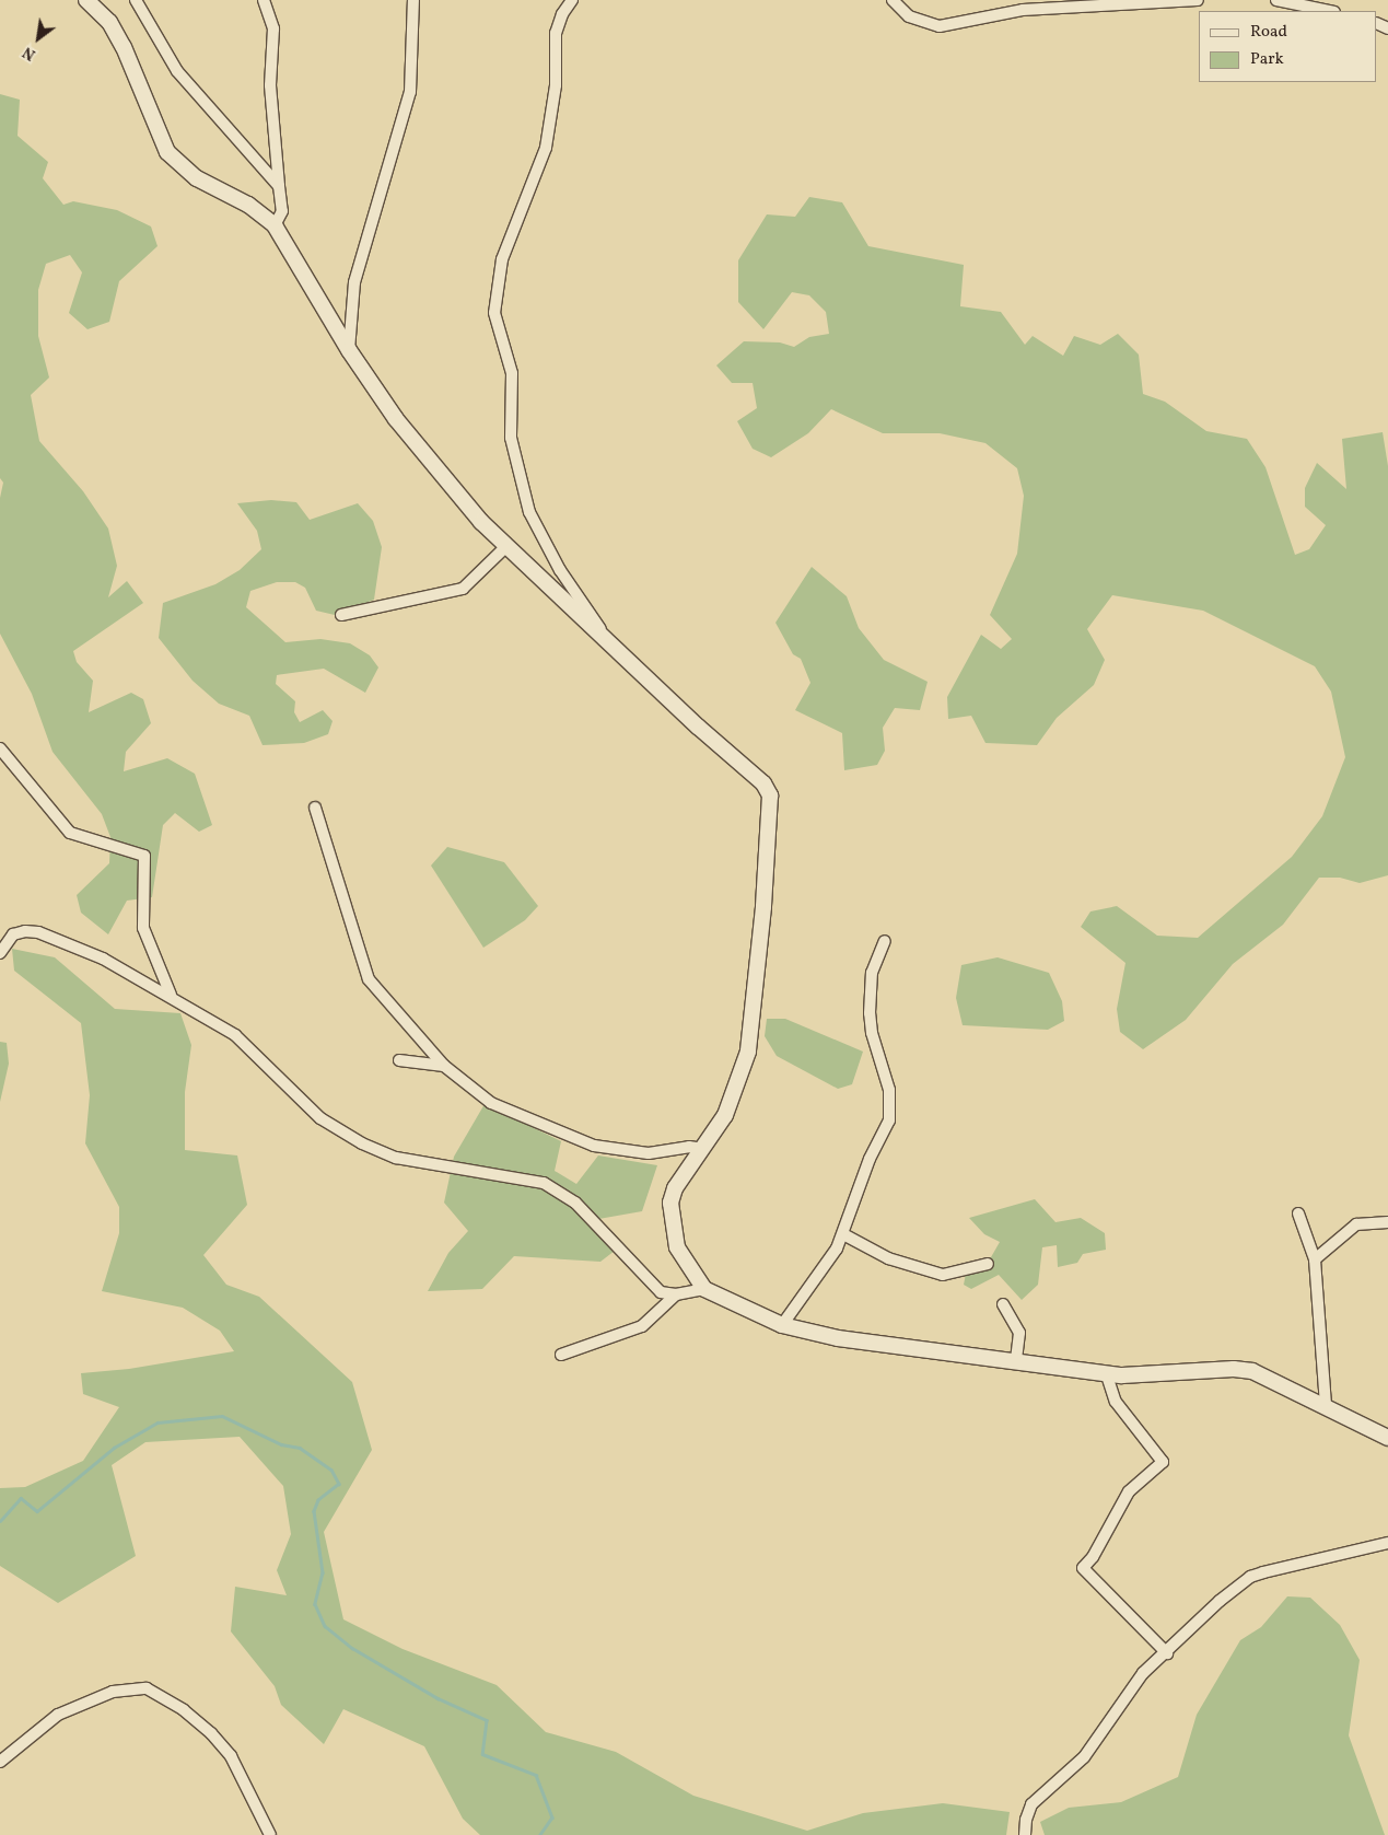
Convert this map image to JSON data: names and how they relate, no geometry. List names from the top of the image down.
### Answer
{
  "legend": ["Road", "Park"],
  "north": "bottom left"
}
